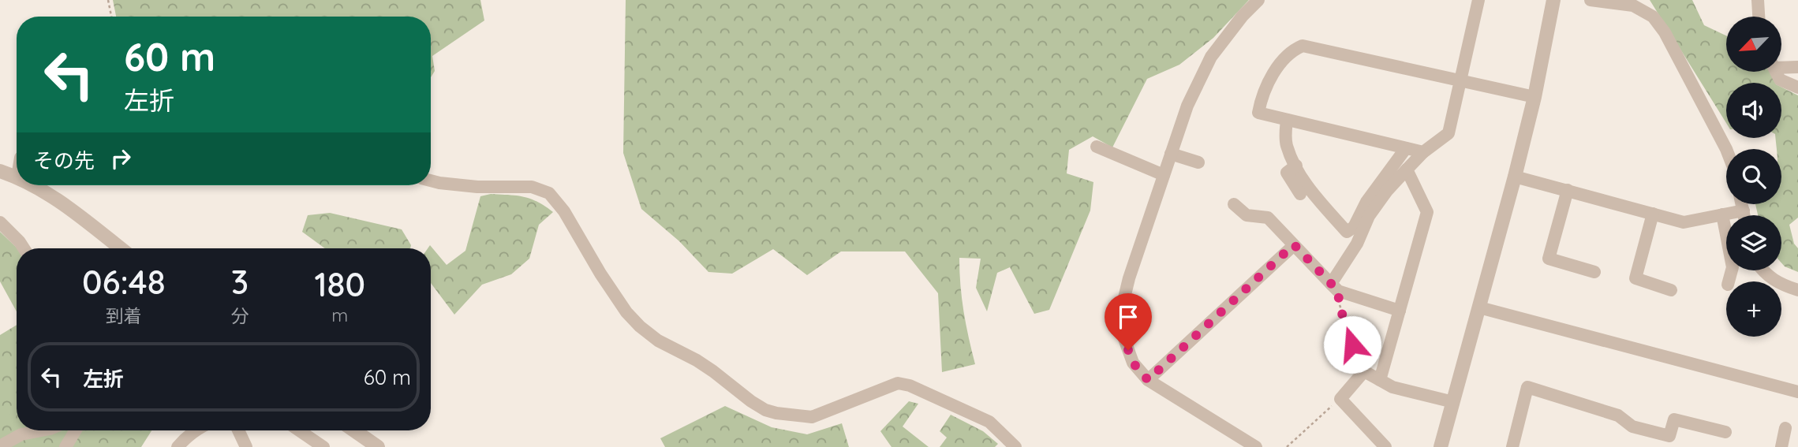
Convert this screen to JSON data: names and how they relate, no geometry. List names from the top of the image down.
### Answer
{
  "north": "bottom left",
  "page": {
    "map_buttons": "+",
    "turn": ["60 m", "左折"],
    "then": "その先",
    "eta": [
      "06:48",
      "到着",
      "3",
      "分",
      "180",
      "m"
    ],
    "list": [
      {
        "name": "左折",
        "value": "60 m"
      }
    ]
  }
}
